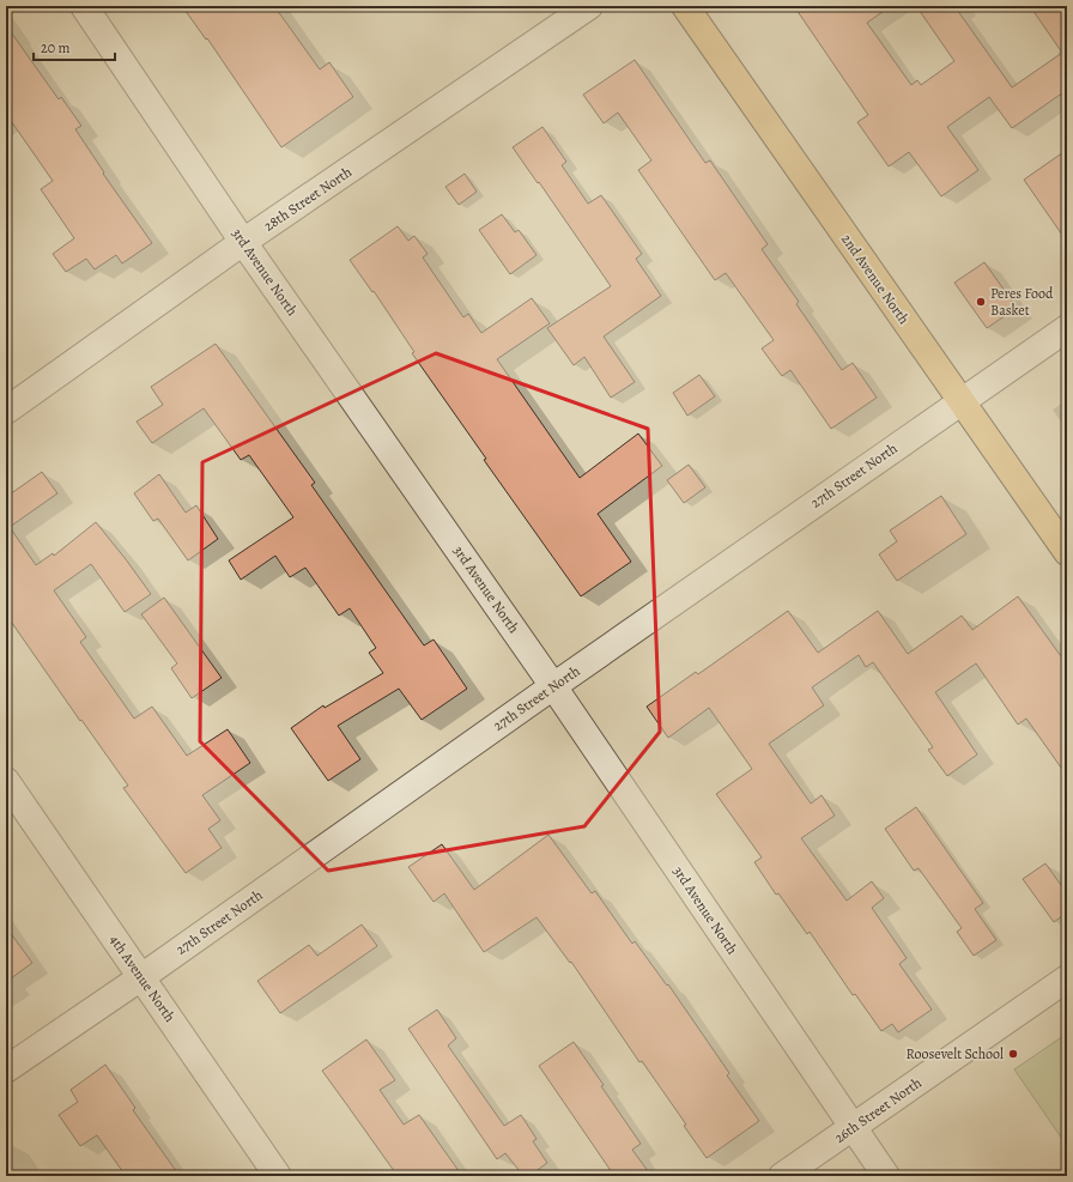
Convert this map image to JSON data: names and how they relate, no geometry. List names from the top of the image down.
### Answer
{
  "streets": {
    "main road": ["2nd Avenue North"],
    "street": [
      "28th Street North",
      "3rd Avenue North",
      "27th Street North",
      "4th Avenue North",
      "26th Street North"
    ]
  },
  "crossings": [
    ["28th Street North", "3rd Avenue North"],
    ["3rd Avenue North", "27th Street North"],
    ["3rd Avenue North", "26th Street North"],
    ["2nd Avenue North", "27th Street North"],
    ["27th Street North", "4th Avenue North"]
  ],
  "places": ["Peres Food Basket", "Roosevelt School"],
  "scale_bar": "20 m"
}
